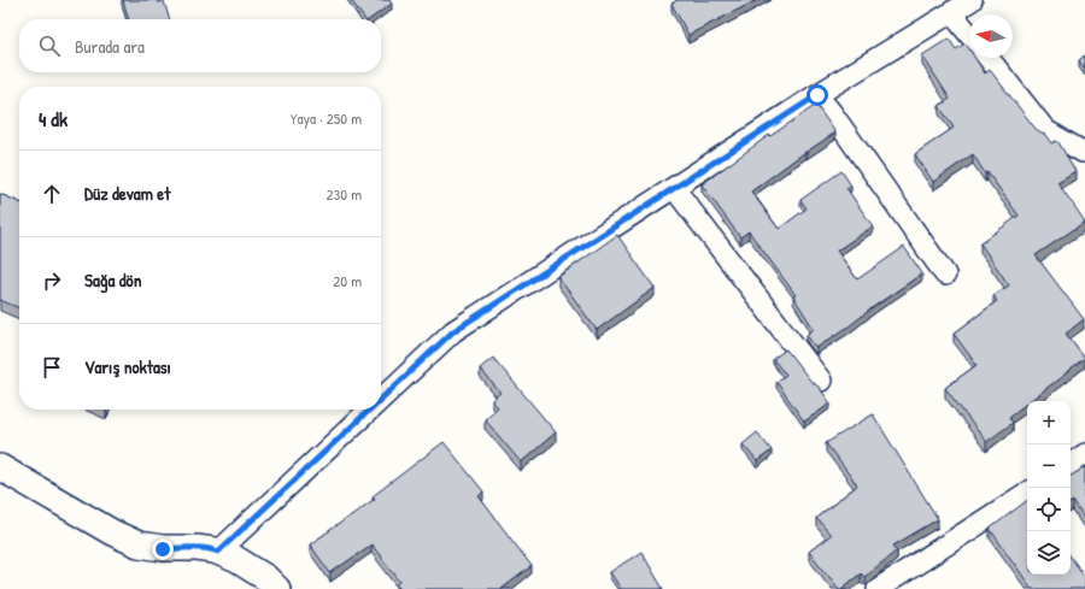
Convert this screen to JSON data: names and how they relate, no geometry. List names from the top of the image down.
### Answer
{
  "north": "left",
  "page": {
    "search": "Burada ara",
    "heading": ["4 dk", "Yaya · 250 m"],
    "list": [
      ["Düz devam et", "230 m"],
      ["Sağa dön", "20 m"],
      "Varış noktası"
    ],
    "map_buttons": ["+", "−"]
  }
}
